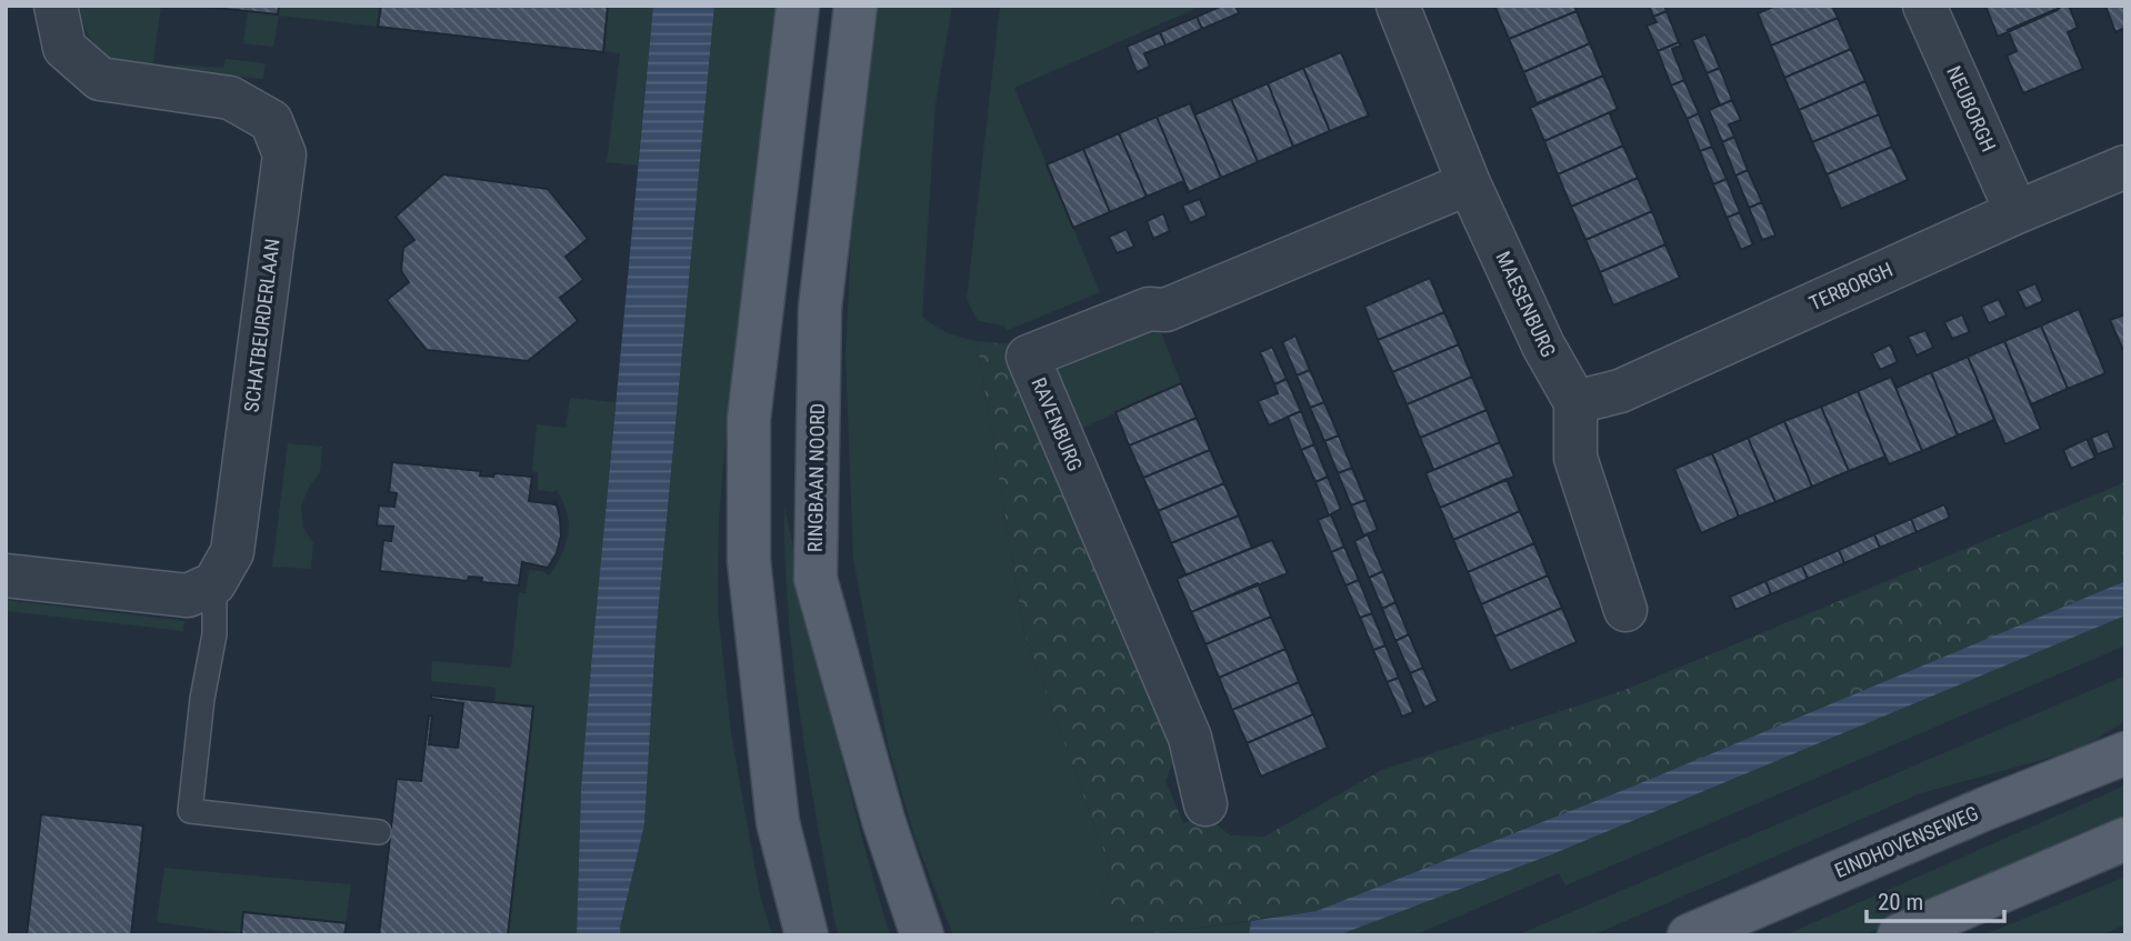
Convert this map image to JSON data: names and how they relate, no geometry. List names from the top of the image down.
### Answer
{
  "streets": {
    "main road": ["RINGBAAN NOORD", "EINDHOVENSEWEG"],
    "street": [
      "NEUBORGH",
      "TERBORGH",
      "MAESENBURG",
      "SCHATBEURDERLAAN",
      "RAVENBURG"
    ]
  },
  "crossings": [
    ["NEUBORGH", "TERBORGH"],
    ["TERBORGH", "MAESENBURG"],
    ["MAESENBURG", "RAVENBURG"]
  ],
  "scale_bar": "20 m"
}
